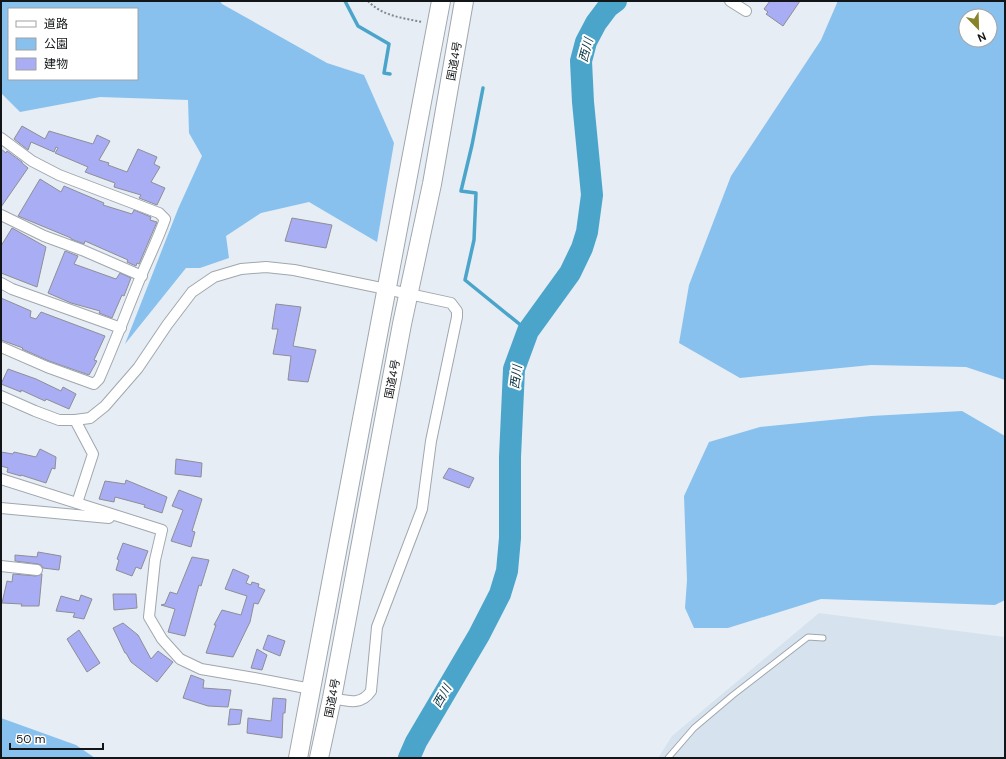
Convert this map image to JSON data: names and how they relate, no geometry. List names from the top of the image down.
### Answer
{
  "streets": {
    "highway": ["国道4号"]
  },
  "water": ["西川"],
  "legend": ["道路", "公園", "建物"],
  "scale_bar": "50 m",
  "north": "bottom right"
}
